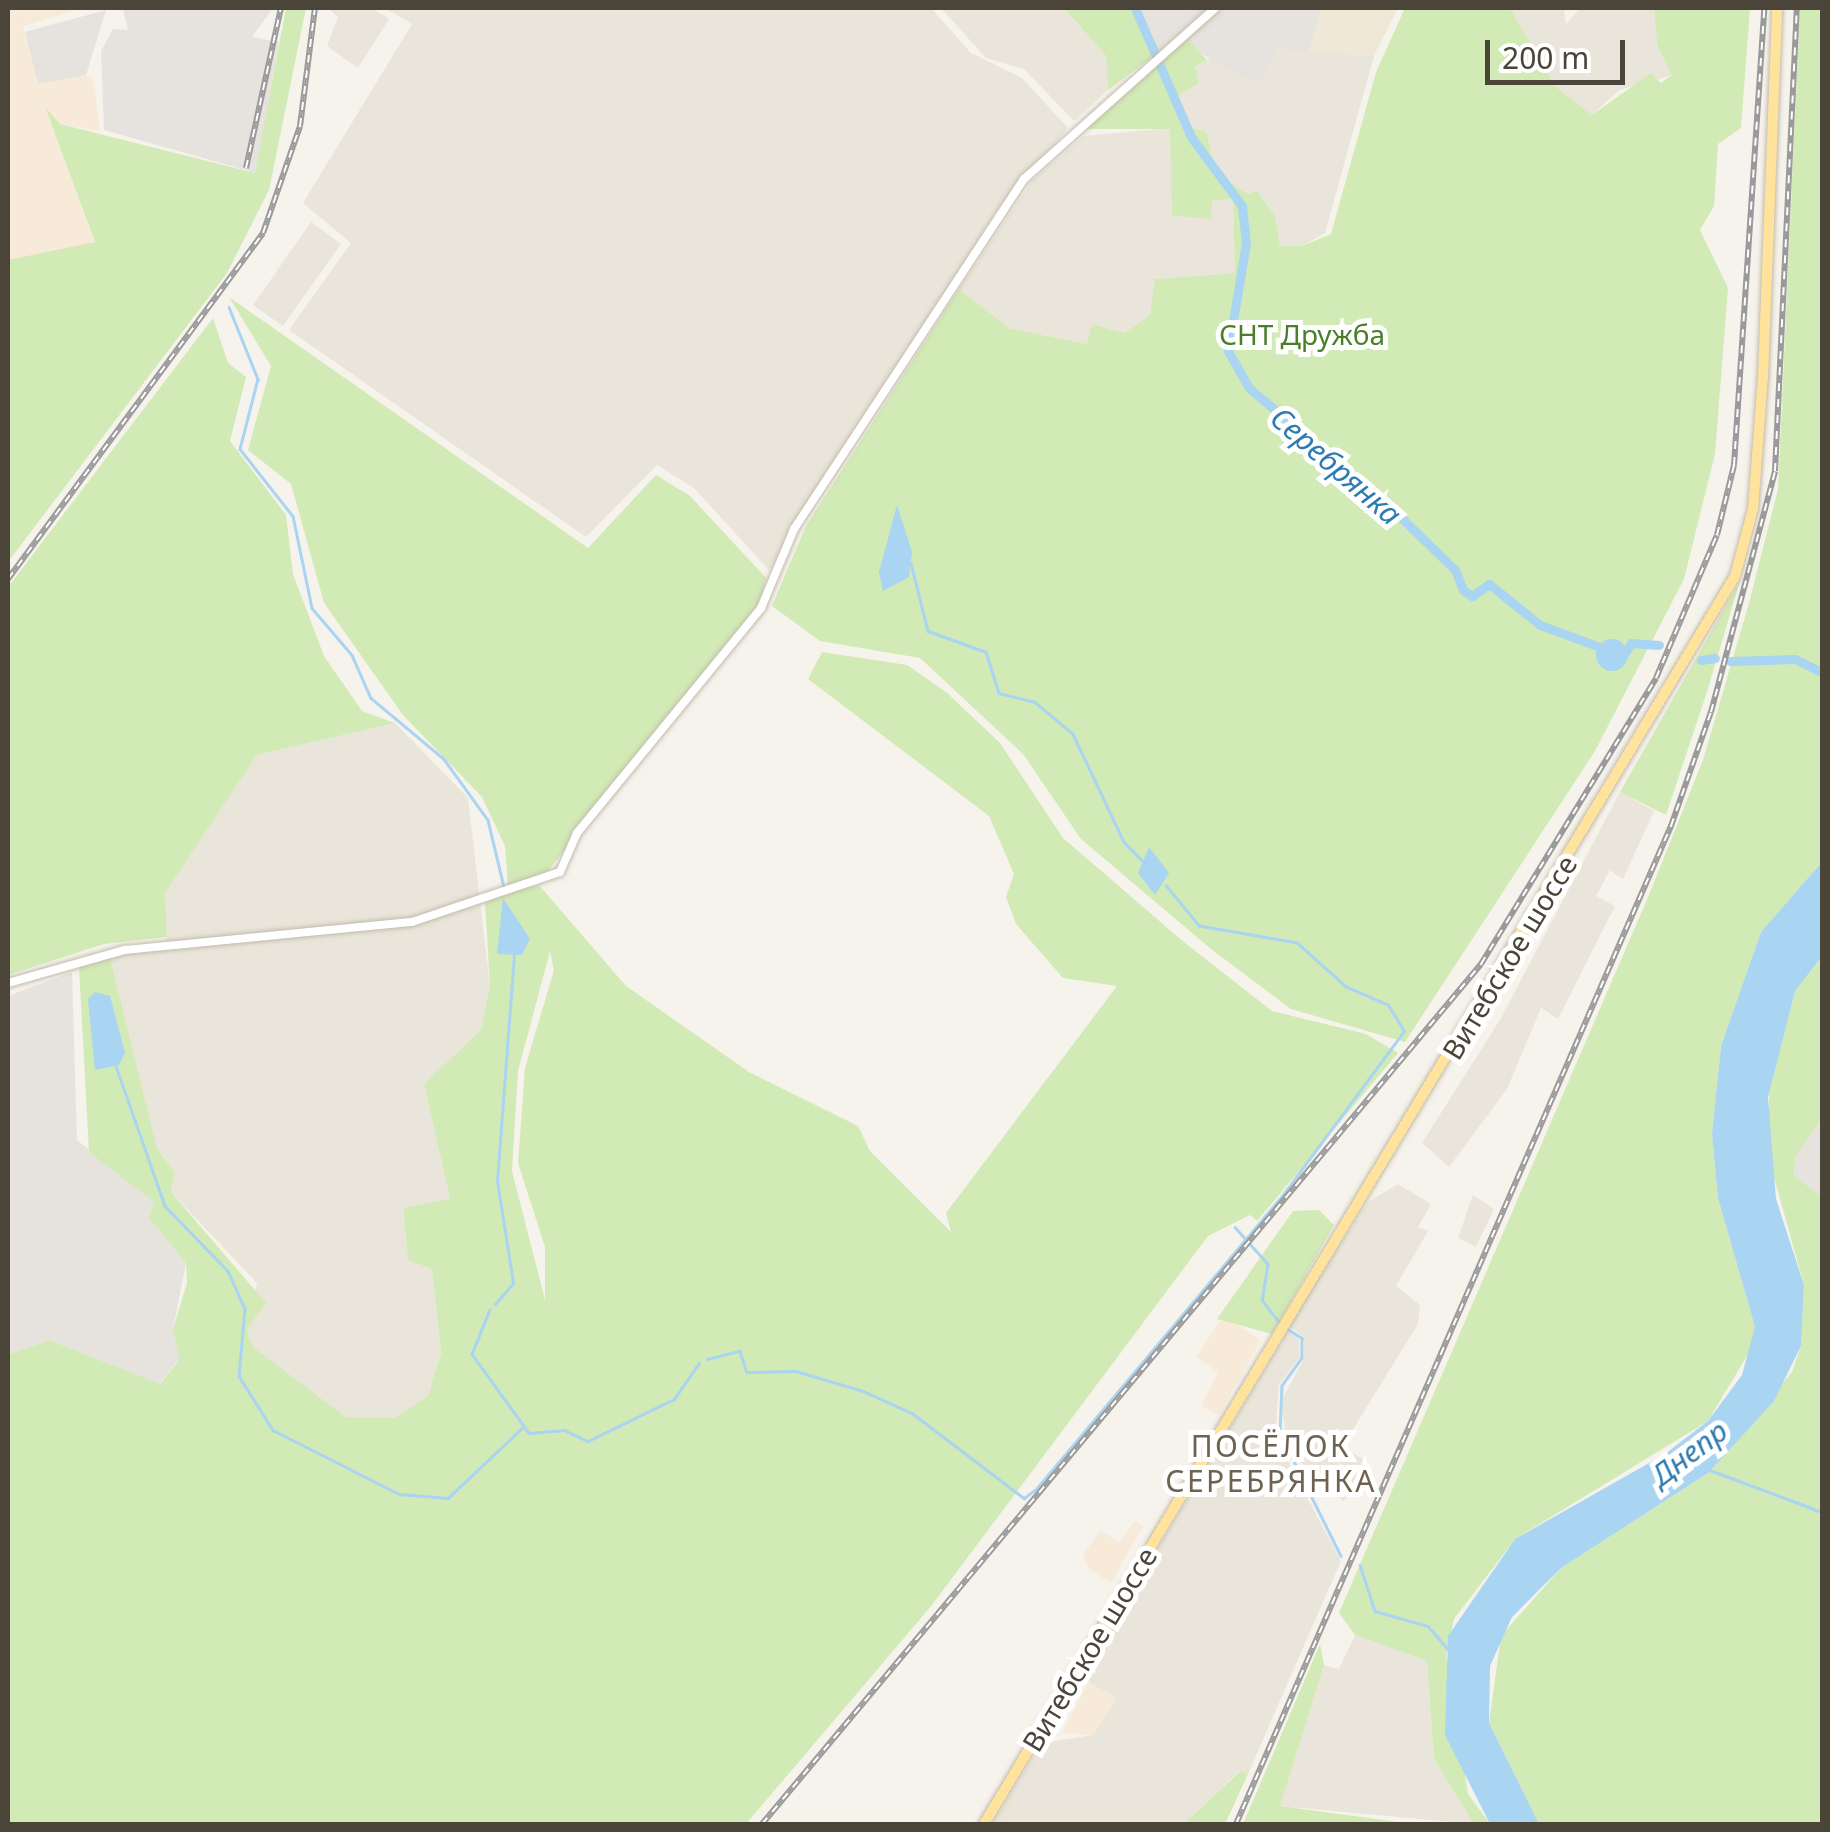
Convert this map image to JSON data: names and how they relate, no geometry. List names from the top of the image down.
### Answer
{
  "streets": {
    "main road": ["Витебское шоссе"]
  },
  "districts": ["ПОСЁЛОК СЕРЕБРЯНКА"],
  "water": ["Серебрянка", "Днепр"],
  "parks": ["СНТ Дружба"],
  "scale_bar": "200 m"
}
